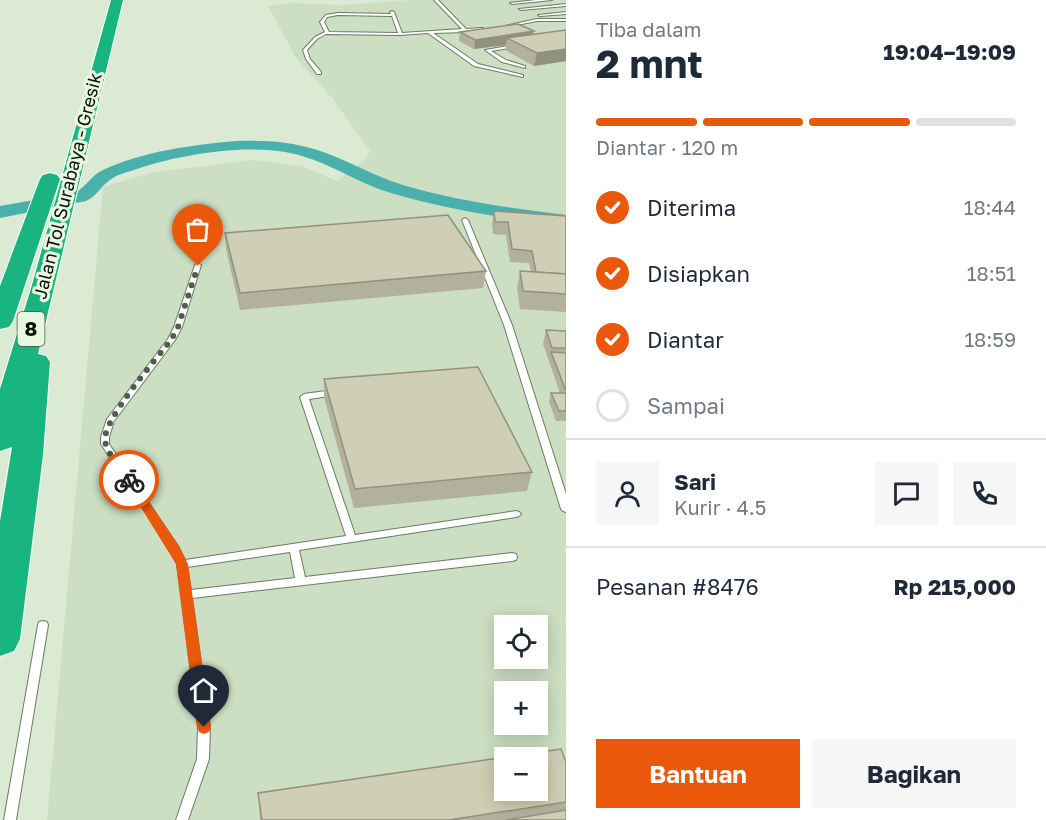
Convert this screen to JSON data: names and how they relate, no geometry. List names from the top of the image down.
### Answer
{
  "streets": {
    "highway": ["Jalan Tol Surabaya - Gresik", "8"]
  },
  "page": {
    "heading": ["2 mnt", "Tiba dalam", "19:04–19:09"],
    "panel": [
      "Sari",
      "Kurir · 4.5",
      "Pesanan #8476",
      "Rp 215,000"
    ],
    "bar": "Diantar · 120 m",
    "list": [
      ["Diterima", "18:44"],
      ["Disiapkan", "18:51"],
      ["Diantar", "18:59"],
      "Sampai"
    ],
    "map_buttons": ["+", "−"],
    "buttons": ["Bantuan", "Bagikan"]
  }
}
